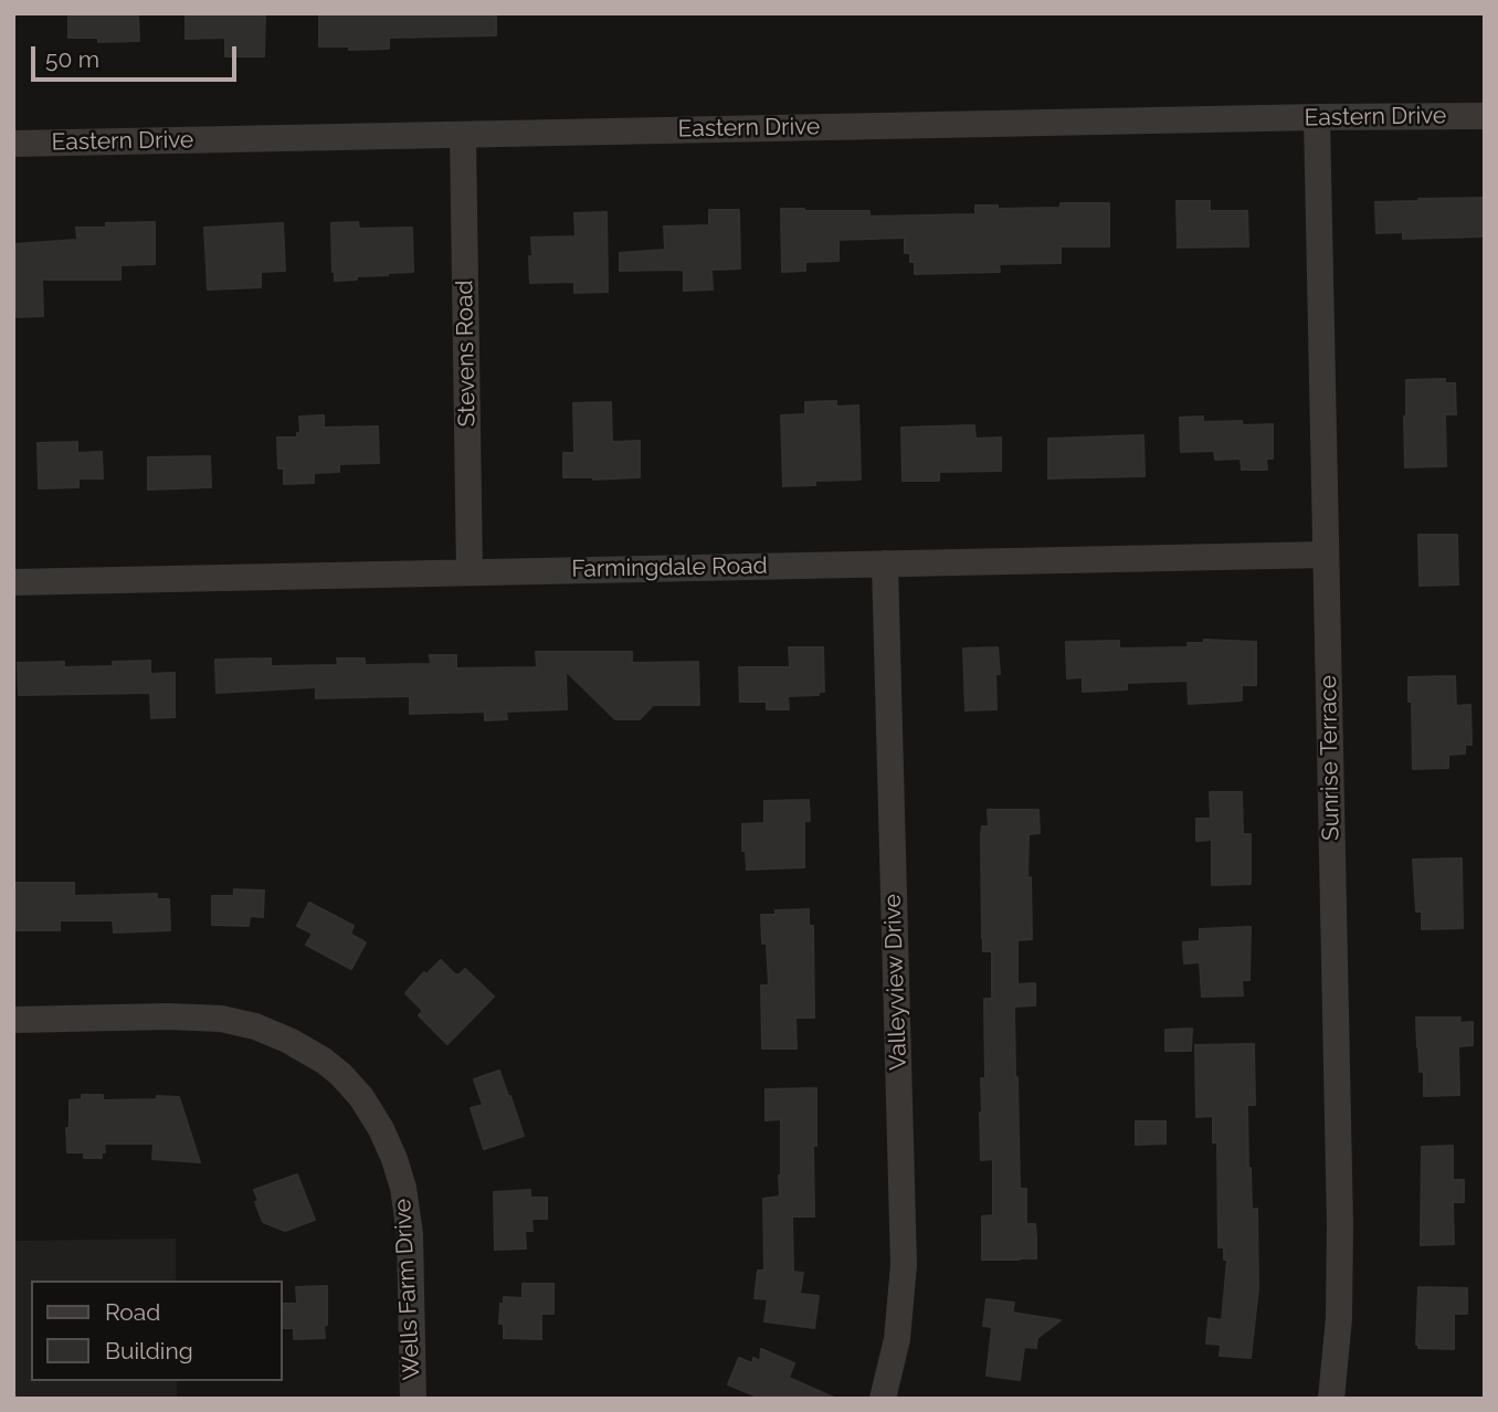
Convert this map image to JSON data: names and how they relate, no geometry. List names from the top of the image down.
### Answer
{
  "streets": {
    "street": [
      "Eastern Drive",
      "Stevens Road",
      "Farmingdale Road",
      "Sunrise Terrace",
      "Valleyview Drive",
      "Wells Farm Drive"
    ]
  },
  "crossings": [
    ["Eastern Drive", "Stevens Road"],
    ["Eastern Drive", "Sunrise Terrace"],
    ["Stevens Road", "Farmingdale Road"],
    ["Farmingdale Road", "Sunrise Terrace"],
    ["Farmingdale Road", "Valleyview Drive"]
  ],
  "legend": ["Road", "Building"],
  "scale_bar": "50 m"
}
